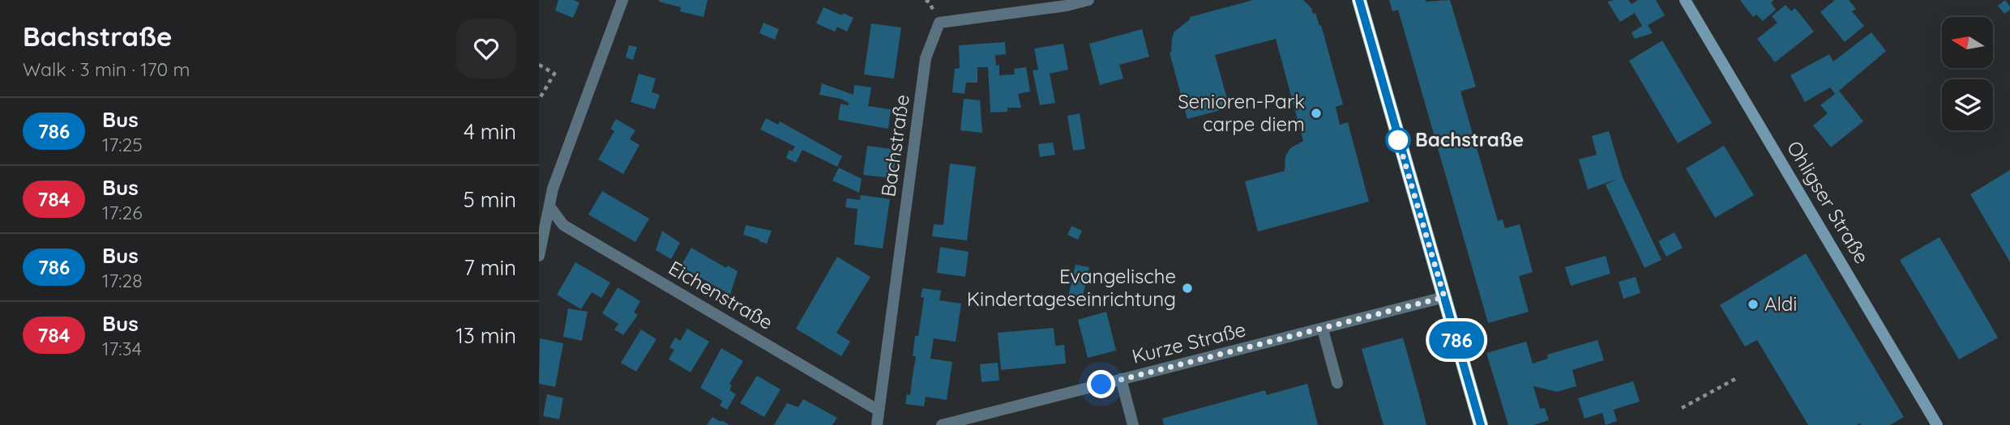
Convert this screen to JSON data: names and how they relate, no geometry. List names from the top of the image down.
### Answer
{
  "streets": {
    "main road": ["Ohligser Straße"],
    "street": ["Bachstraße", "Eichenstraße", "Kurze Straße"]
  },
  "crossings": [
    ["Bachstraße", "Eichenstraße"]
  ],
  "places": [
    "Senioren-Park carpe diem",
    "Bachstraße",
    "Evangelische Kindertageseinrichtung",
    "Aldi"
  ],
  "lines": ["bus line 786"],
  "north": "left",
  "page": {
    "heading": ["Bachstraße", "Walk · 3 min · 170 m"],
    "on_map": "786",
    "list": [
      {
        "mark": "786",
        "name": "Bus",
        "note": "17:25",
        "value": "4 min"
      },
      {
        "mark": "784",
        "name": "Bus",
        "note": "17:26",
        "value": "5 min"
      },
      {
        "mark": "786",
        "name": "Bus",
        "note": "17:28",
        "value": "7 min"
      },
      {
        "mark": "784",
        "name": "Bus",
        "note": "17:34",
        "value": "13 min"
      }
    ]
  }
}
